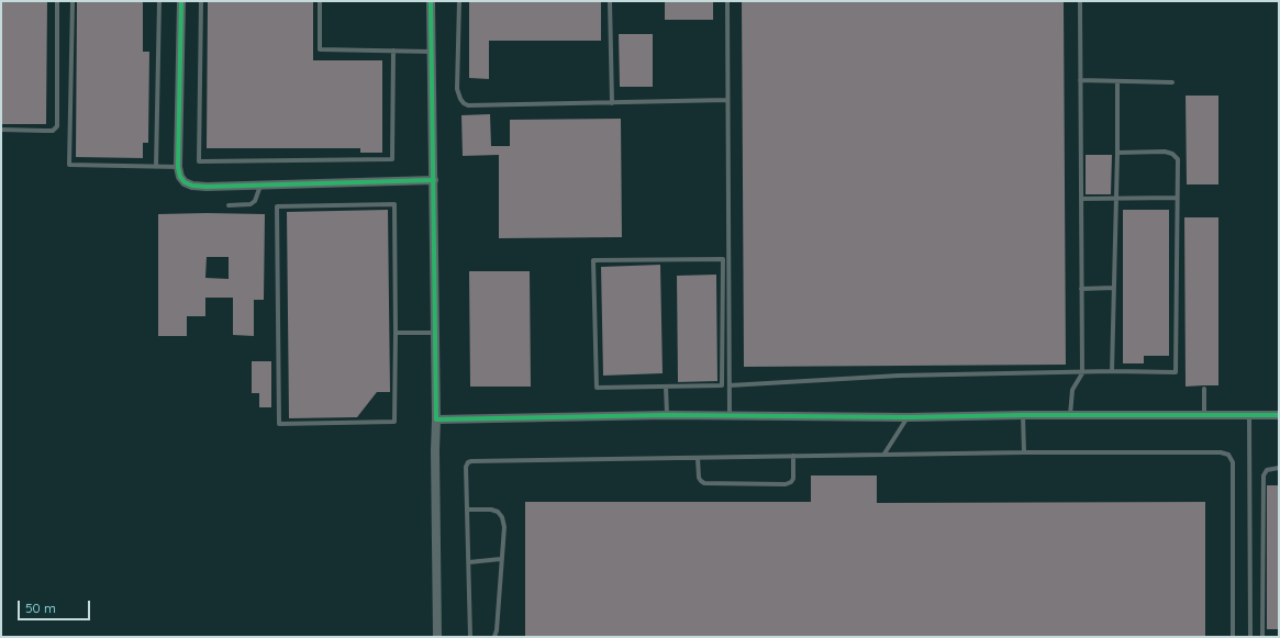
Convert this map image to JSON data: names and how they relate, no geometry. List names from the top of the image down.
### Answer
{
  "scale_bar": "50 m"
}
